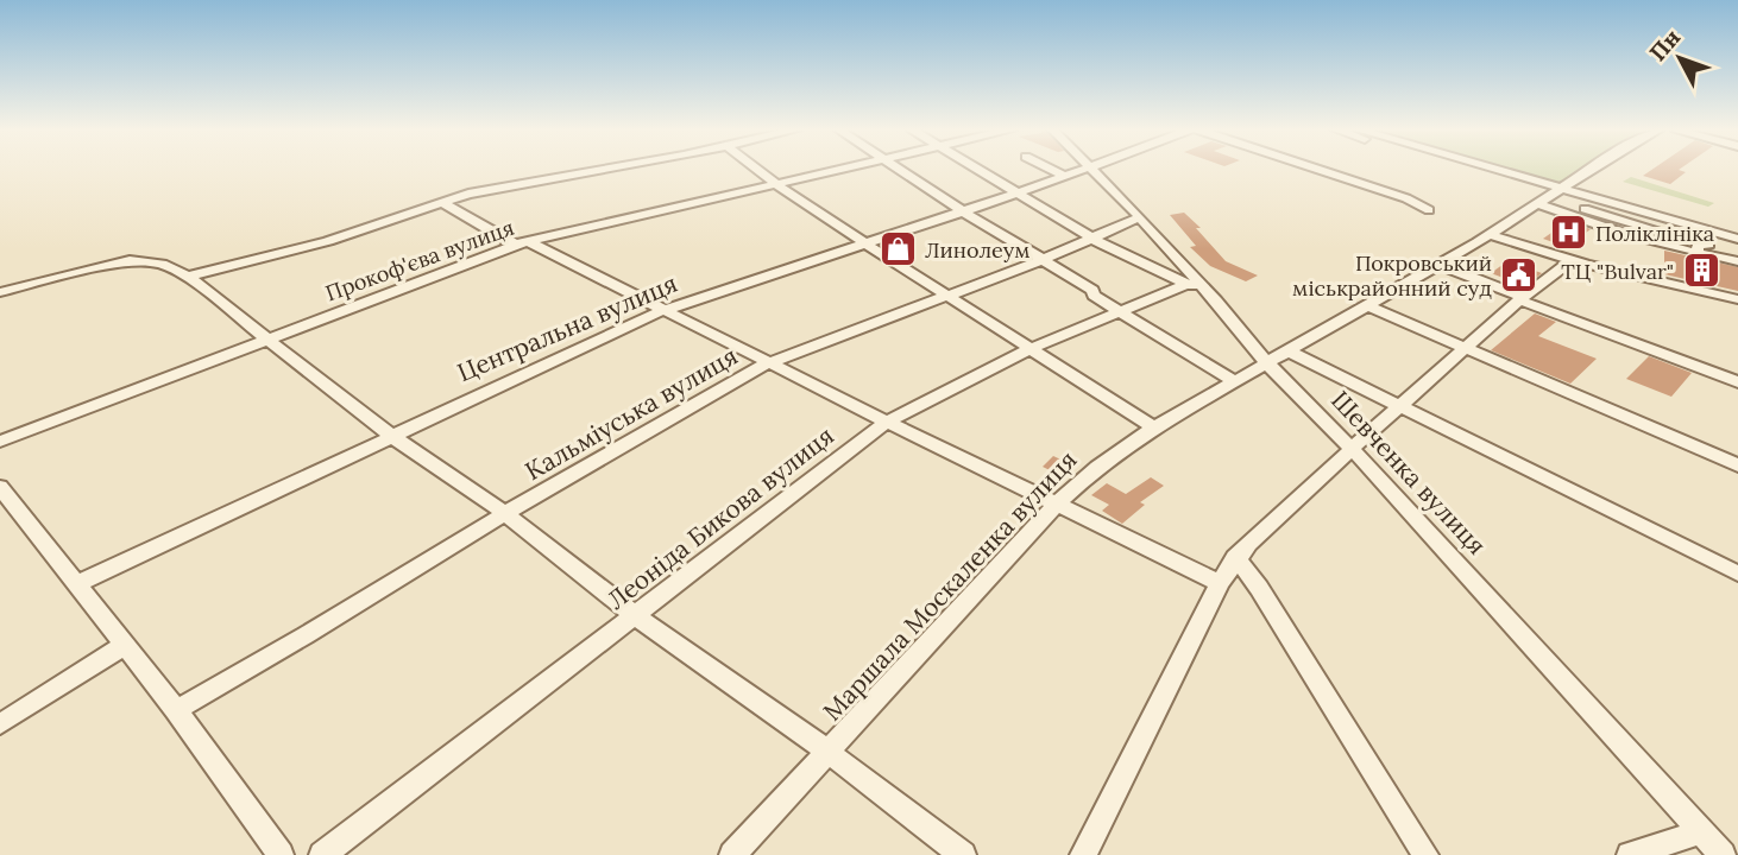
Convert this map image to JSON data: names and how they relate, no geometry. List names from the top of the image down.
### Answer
{
  "streets": {
    "street": [
      "Прокоф'єва вулиця",
      "Центральна вулиця",
      "Кальміуська вулиця",
      "Шевченка вулиця",
      "Леоніда Бикова вулиця",
      "Маршала Москаленка вулиця"
    ]
  },
  "crossings": [
    ["Кальміуська вулиця", "Шевченка вулиця"],
    ["Шевченка вулиця", "Маршала Москаленка вулиця"]
  ],
  "places": {
    "hospital": ["Поліклініка"],
    "shop": ["Линолеум"],
    "building": ["ТЦ \"Bulvar\""],
    "public building": ["Покровський міськрайонний суд"]
  },
  "north": "top left"
}
